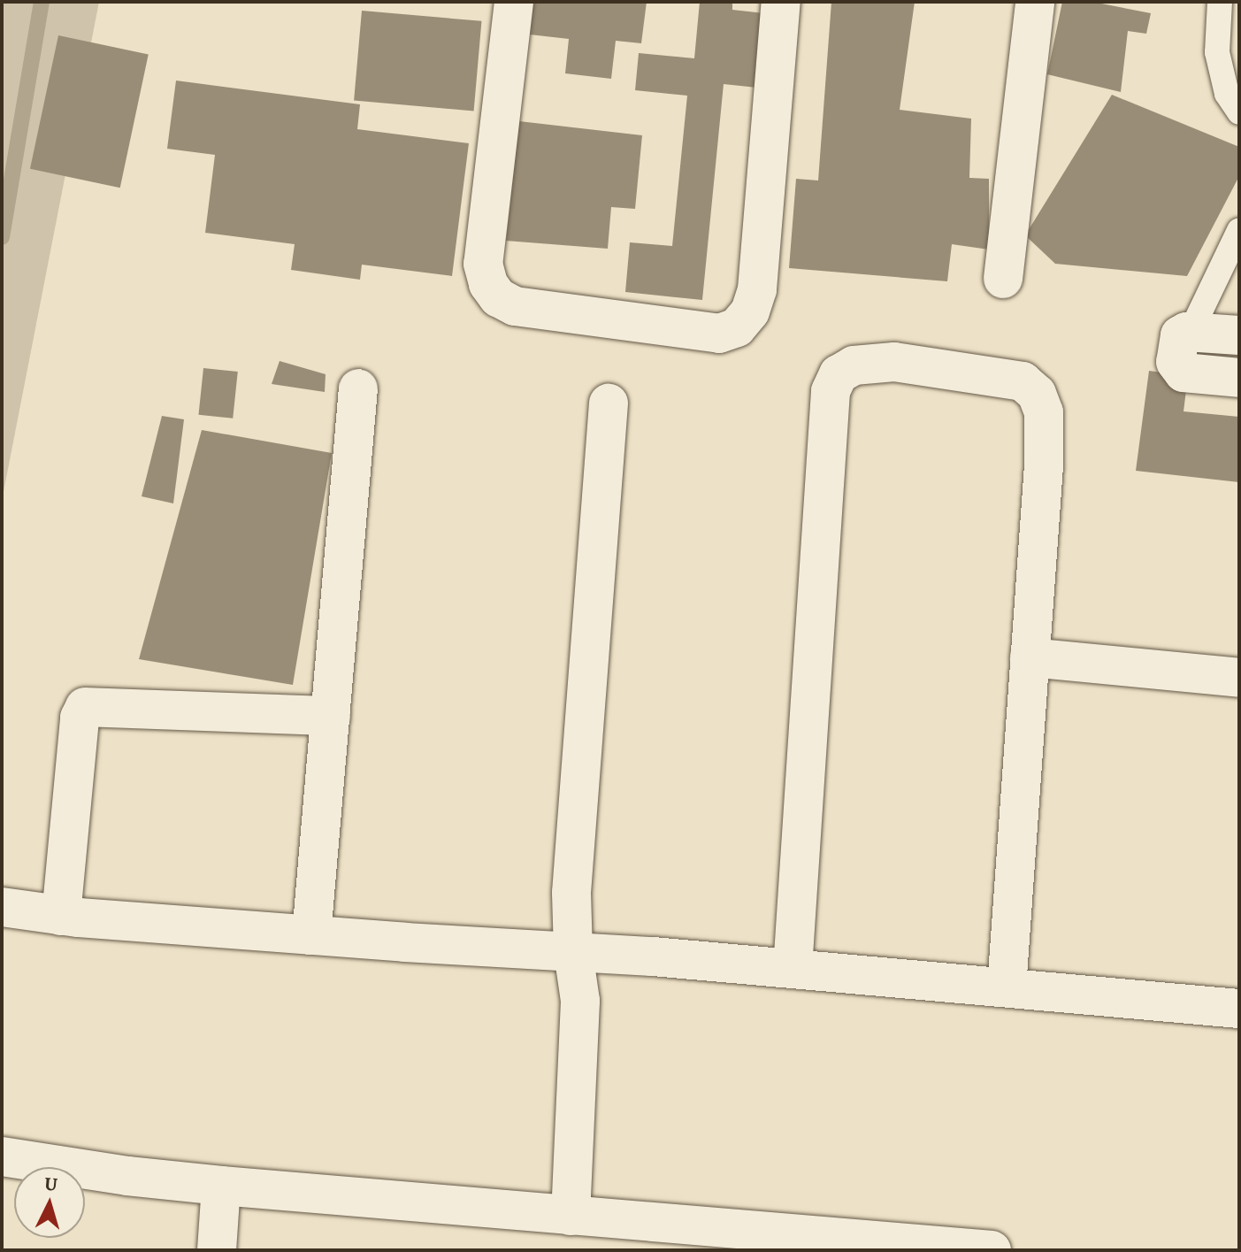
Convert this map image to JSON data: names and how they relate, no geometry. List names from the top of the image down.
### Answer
{
  "north": "top"
}
